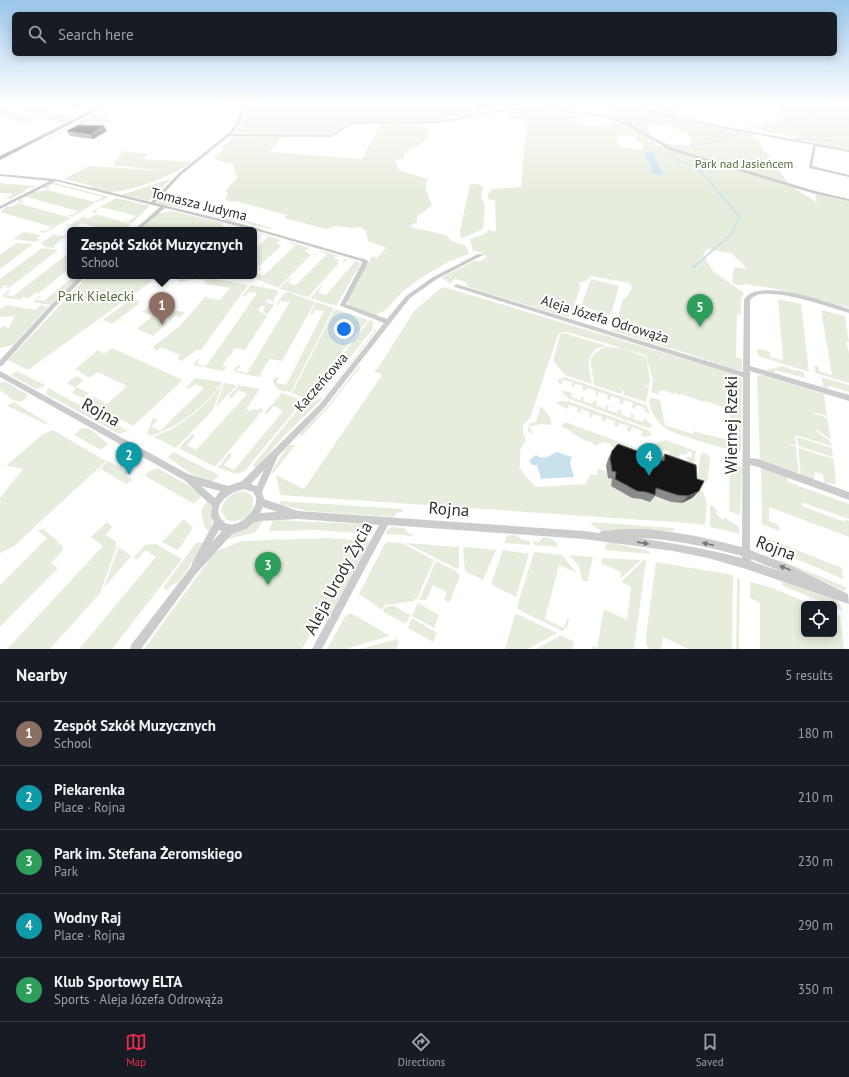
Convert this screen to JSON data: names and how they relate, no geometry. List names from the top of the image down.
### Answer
{
  "streets": {
    "street": [
      "Tomasza Judyma",
      "Aleja Józefa Odrowąża",
      "Kaczeńcowa",
      "Rojna",
      "Wiernej Rzeki",
      "Aleja Urody Życia"
    ]
  },
  "crossings": [
    ["Tomasza Judyma", "Kaczeńcowa"],
    ["Aleja Józefa Odrowąża", "Wiernej Rzeki"],
    ["Kaczeńcowa", "Rojna"],
    ["Rojna", "Wiernej Rzeki"],
    ["Rojna", "Aleja Urody Życia"]
  ],
  "parks": ["Park nad Jasieńcem", "Park Kielecki"],
  "page": {
    "search": "Search here",
    "popup": ["Zespół Szkół Muzycznych", "School"],
    "pins": [
      "1",
      "5",
      "2",
      "4",
      "3"
    ],
    "heading": ["Nearby", "5 results"],
    "list": [
      {
        "mark": "1",
        "name": "Zespół Szkół Muzycznych",
        "note": "School",
        "value": "180 m"
      },
      {
        "mark": "2",
        "name": "Piekarenka",
        "note": "Place · Rojna",
        "value": "210 m"
      },
      {
        "mark": "3",
        "name": "Park im. Stefana Żeromskiego",
        "note": "Park",
        "value": "230 m"
      },
      {
        "mark": "4",
        "name": "Wodny Raj",
        "note": "Place · Rojna",
        "value": "290 m"
      },
      {
        "mark": "5",
        "name": "Klub Sportowy ELTA",
        "note": "Sports · Aleja Józefa Odrowąża",
        "value": "350 m"
      }
    ],
    "nav": ["Map", "Directions", "Saved"]
  }
}
